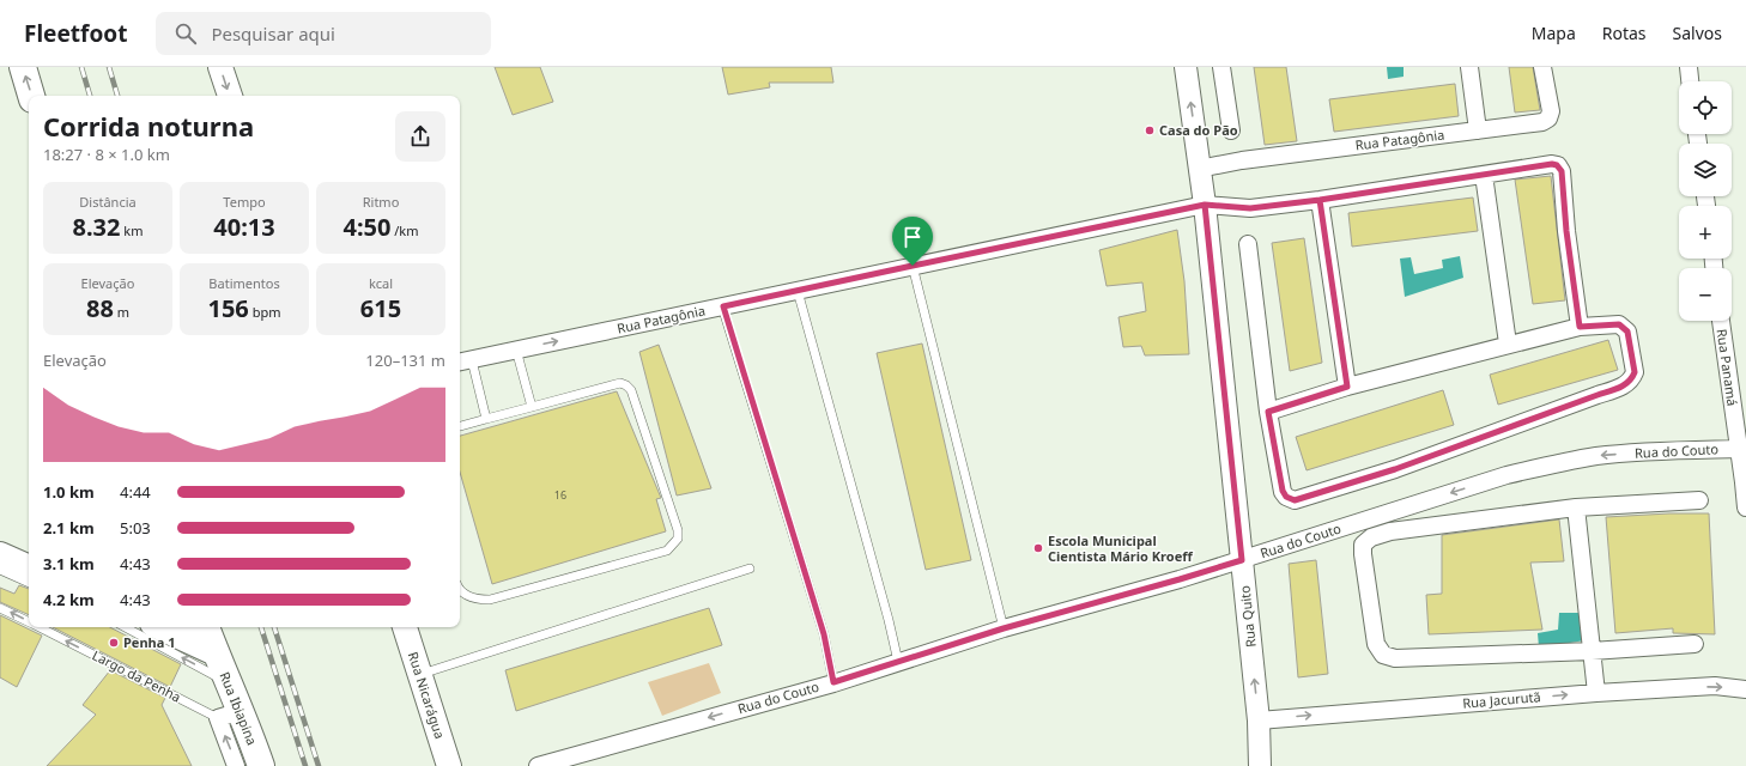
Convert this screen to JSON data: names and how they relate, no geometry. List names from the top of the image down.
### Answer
{
  "streets": {
    "main road": ["Rua Nicarágua", "Rua Ibiapina"],
    "street": [
      "Rua Patagônia",
      "Rua Panamá",
      "Rua do Couto",
      "Rua Quito",
      "Rua Jacurutã"
    ],
    "lane": ["Largo da Penha"]
  },
  "crossings": [
    ["Rua Patagônia", "Rua Quito"],
    ["Rua Panamá", "Rua do Couto"],
    ["Rua do Couto", "Rua Quito"],
    ["Rua Quito", "Rua Jacurutã"],
    ["Largo da Penha", "Rua Ibiapina"]
  ],
  "one_way": ["Rua Quito", "Rua Jacurutã"],
  "places": ["Casa do Pão", "Escola Municipal Cientista Mário Kroeff", "Penha 1"],
  "house_numbers": ["16"],
  "page": {
    "header": "Fleetfoot",
    "search": "Pesquisar aqui",
    "nav": ["Mapa", "Rotas", "Salvos"],
    "map_buttons": ["+", "−"],
    "heading": ["Corrida noturna", "18:27 · 8 × 1.0 km"],
    "stats": [
      ["Distância", "8.32 km"],
      ["Tempo", "40:13"],
      ["Ritmo", "4:50 /km"],
      ["Elevação", "88 m"],
      ["Batimentos", "156 bpm"],
      ["kcal", "615"]
    ],
    "chart": ["Elevação", "120–131 m"],
    "list": [
      {
        "name": "1.0 km",
        "note": "4:44"
      },
      {
        "name": "2.1 km",
        "note": "5:03"
      },
      {
        "name": "3.1 km",
        "note": "4:43"
      },
      {
        "name": "4.2 km",
        "note": "4:43"
      }
    ]
  }
}
